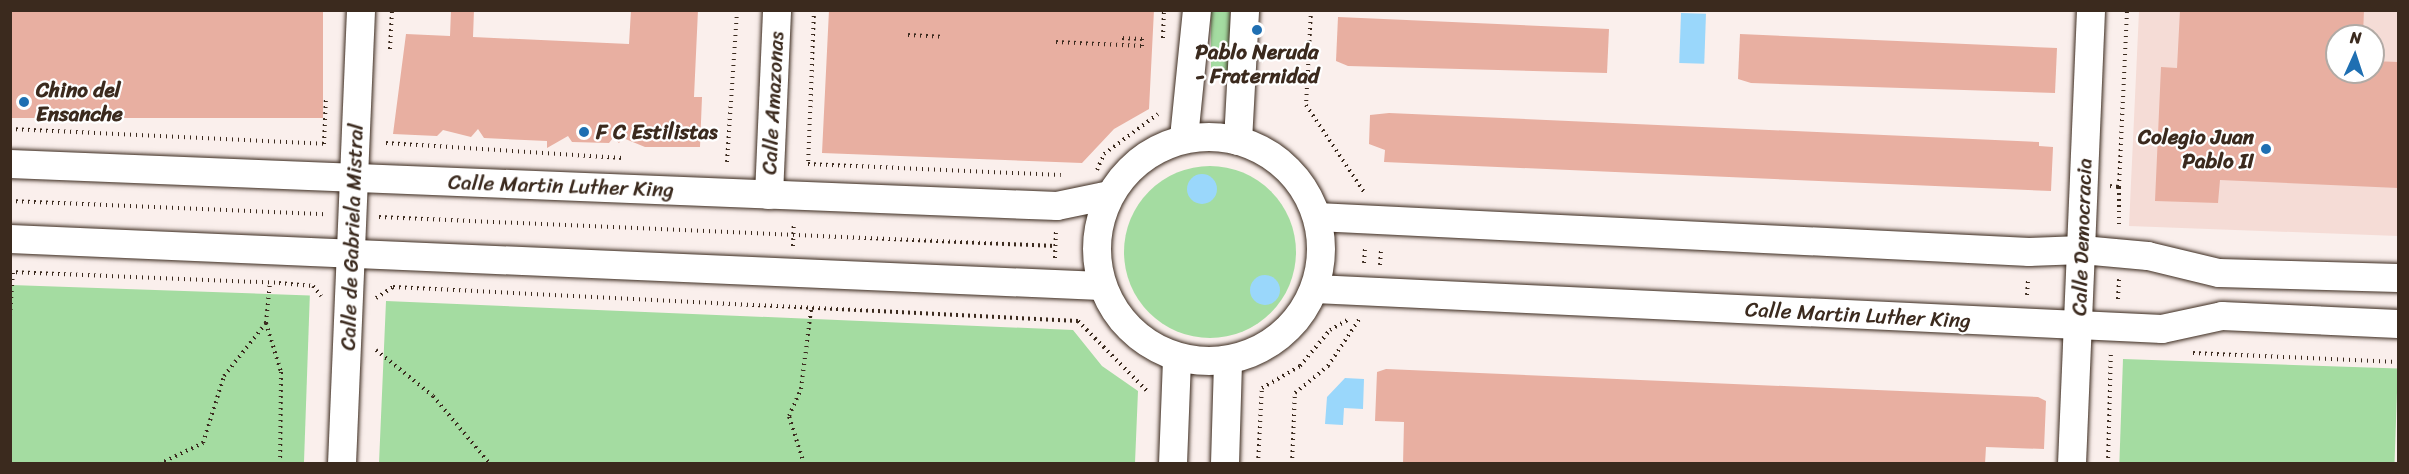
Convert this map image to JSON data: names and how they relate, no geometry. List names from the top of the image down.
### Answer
{
  "streets": {
    "street": [
      "Calle Amazonas",
      "Calle Martin Luther King",
      "Calle de Gabriela Mistral",
      "Calle Democracia"
    ]
  },
  "crossings": [
    ["Calle Amazonas", "Calle Martin Luther King"],
    ["Calle Martin Luther King", "Calle de Gabriela Mistral"],
    ["Calle Martin Luther King", "Calle Democracia"]
  ],
  "places": [
    "Pablo Neruda - Fraternidad",
    "Chino del Ensanche",
    "F C Estilistas",
    "Colegio Juan Pablo II"
  ],
  "north": "top"
}
